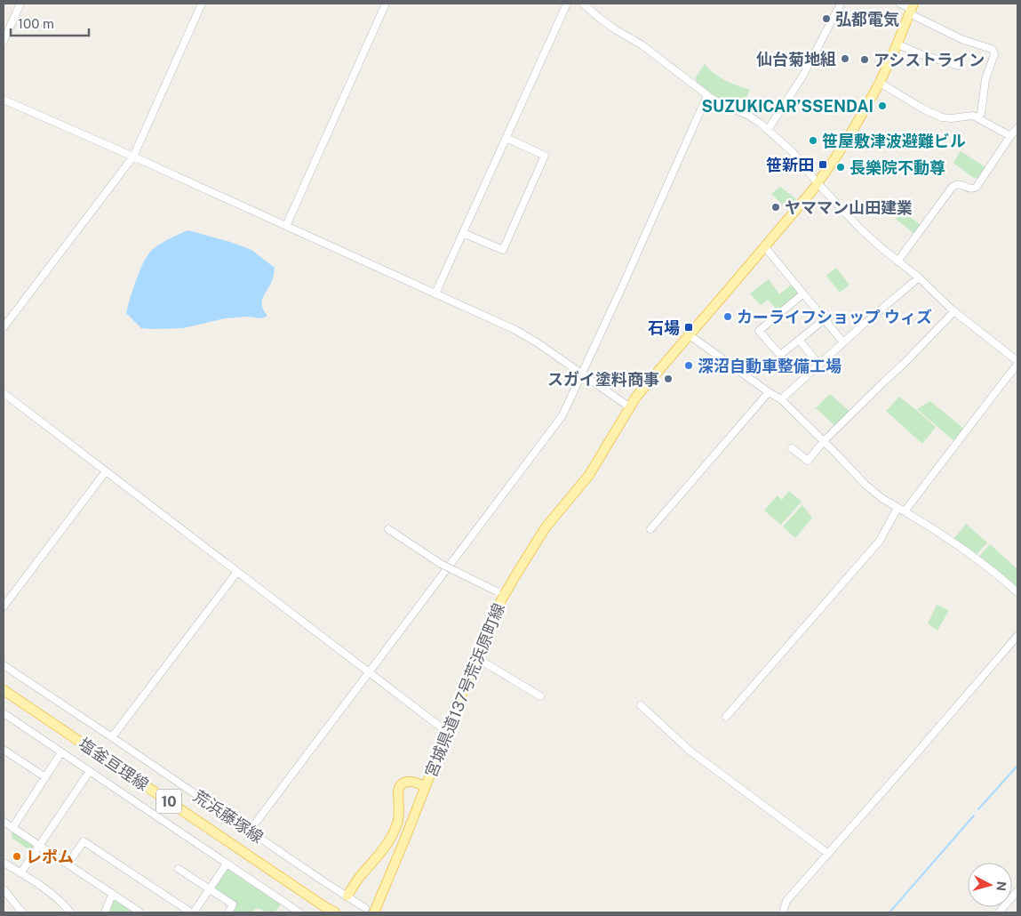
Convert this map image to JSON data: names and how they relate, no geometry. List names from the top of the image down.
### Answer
{
  "streets": {
    "main road": ["宮城県道137号荒浜原町線", "塩釜亘理線", "10"],
    "street": ["荒浜藤塚線"]
  },
  "crossings": [
    ["宮城県道137号荒浜原町線", "荒浜藤塚線"]
  ],
  "places": {
    "other": [
      "弘都電気",
      "仙台菊地組",
      "アシストライン",
      "SUZUKICAR’SSENDAI",
      "笹屋敷津波避難ビル",
      "長樂院不動尊",
      "ヤママン山田建業",
      "カーライフショップ ウィズ",
      "深沼自動車整備工場",
      "スガイ塗料商事",
      "レポム"
    ],
    "transit": ["笹新田", "石場"]
  },
  "scale_bar": "100 m",
  "north": "right"
}
